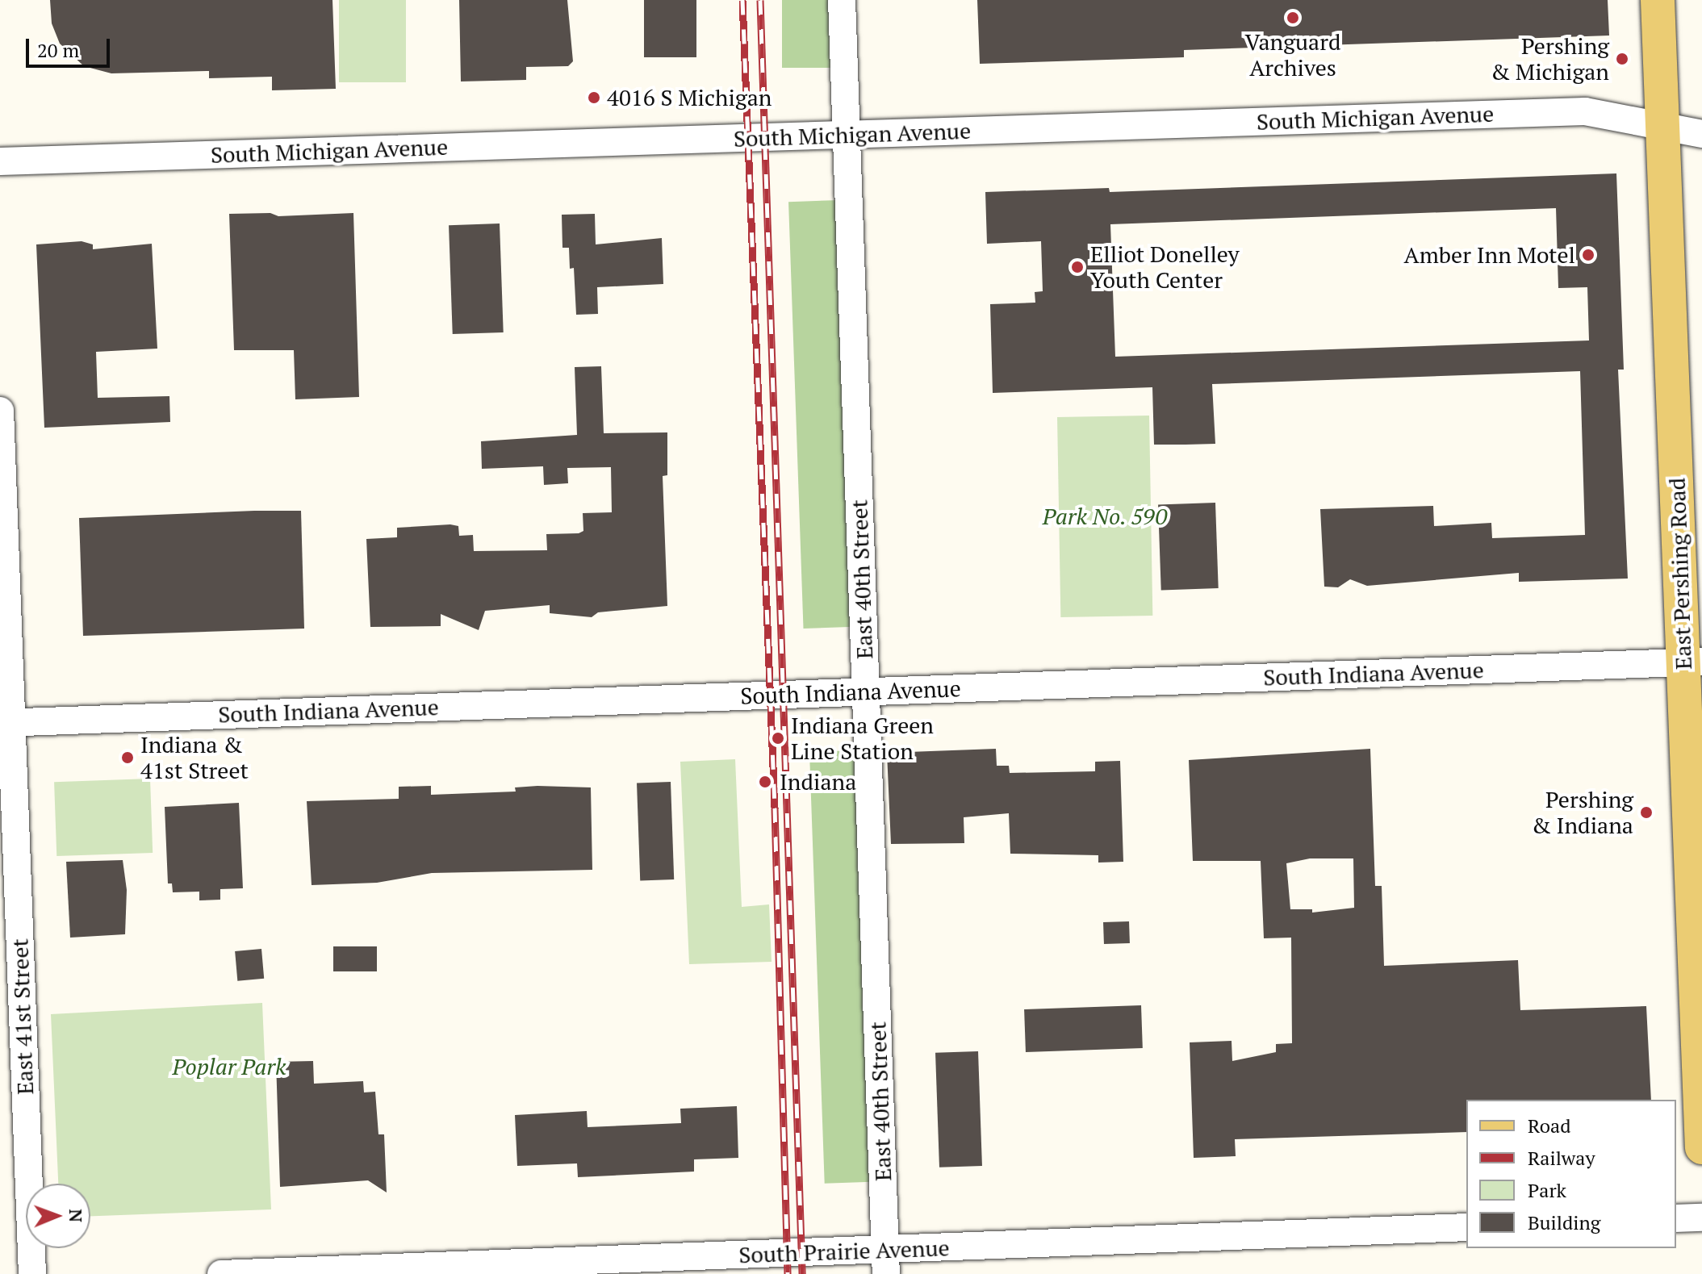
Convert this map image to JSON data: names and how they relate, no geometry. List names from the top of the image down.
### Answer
{
  "streets": {
    "main road": ["East Pershing Road"],
    "street": [
      "South Michigan Avenue",
      "East 40th Street",
      "South Indiana Avenue",
      "East 41st Street",
      "South Prairie Avenue"
    ]
  },
  "crossings": [
    ["South Michigan Avenue", "East Pershing Road"],
    ["South Michigan Avenue", "East 40th Street"],
    ["East Pershing Road", "South Indiana Avenue"],
    ["East 40th Street", "South Indiana Avenue"],
    ["East 40th Street", "South Prairie Avenue"],
    ["South Indiana Avenue", "East 41st Street"]
  ],
  "parks": ["Park No. 590", "Poplar Park"],
  "places": [
    "Vanguard Archives",
    "Pershing & Michigan",
    "4016 S Michigan",
    "Amber Inn Motel",
    "Elliot Donelley Youth Center",
    "Indiana Green Line Station",
    "Indiana & 41st Street",
    "Indiana",
    "Pershing & Indiana"
  ],
  "legend": [
    "Road",
    "Railway",
    "Park",
    "Building"
  ],
  "scale_bar": "20 m",
  "north": "right"
}
